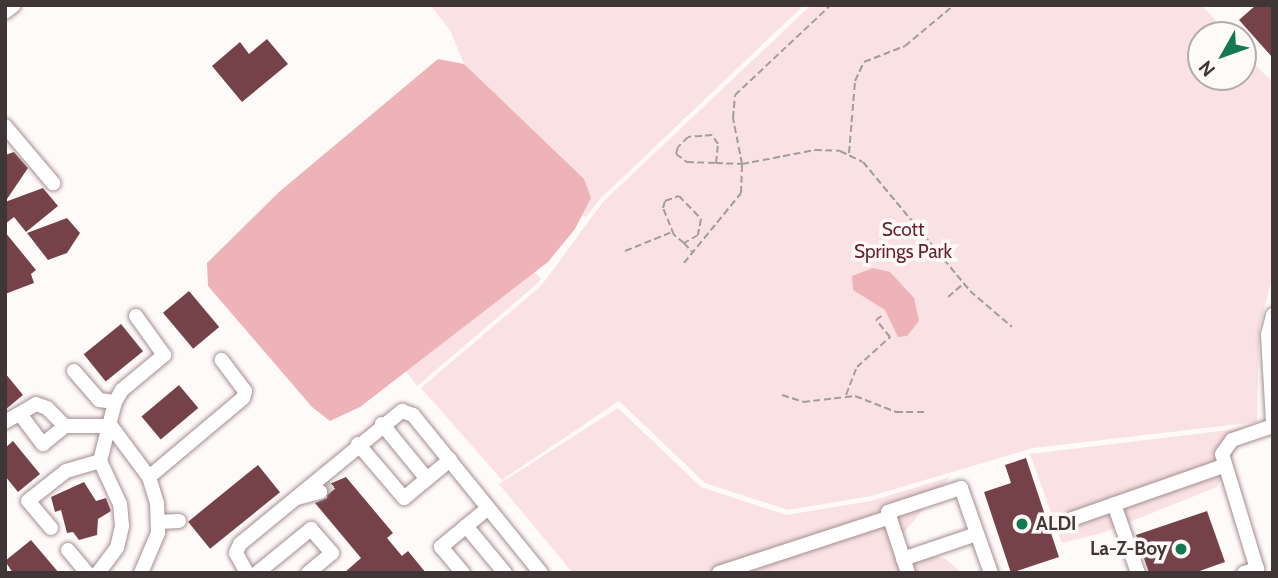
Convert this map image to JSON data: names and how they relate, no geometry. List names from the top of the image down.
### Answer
{
  "parks": ["Scott Springs Park"],
  "places": ["ALDI", "La-Z-Boy"],
  "north": "bottom left"
}
